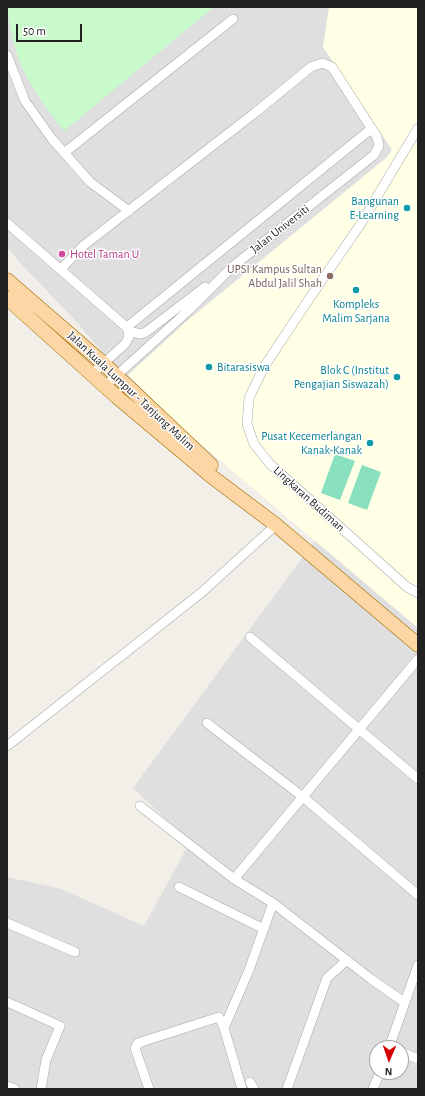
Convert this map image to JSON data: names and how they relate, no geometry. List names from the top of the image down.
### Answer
{
  "streets": {
    "main road": ["Jalan Kuala Lumpur - Tanjung Malim"],
    "street": ["Jalan Universiti", "Lingkaran Budiman"]
  },
  "crossings": [
    ["Jalan Universiti", "Jalan Kuala Lumpur - Tanjung Malim"]
  ],
  "places": [
    "Bangunan E-Learning",
    "Hotel Taman U",
    "UPSI Kampus Sultan Abdul Jalil Shah",
    "Kompleks Malim Sarjana",
    "Bitarasiswa",
    "Blok C (Institut Pengajian Siswazah)",
    "Pusat Kecemerlangan Kanak-Kanak"
  ],
  "scale_bar": "50 m",
  "north": "bottom"
}
